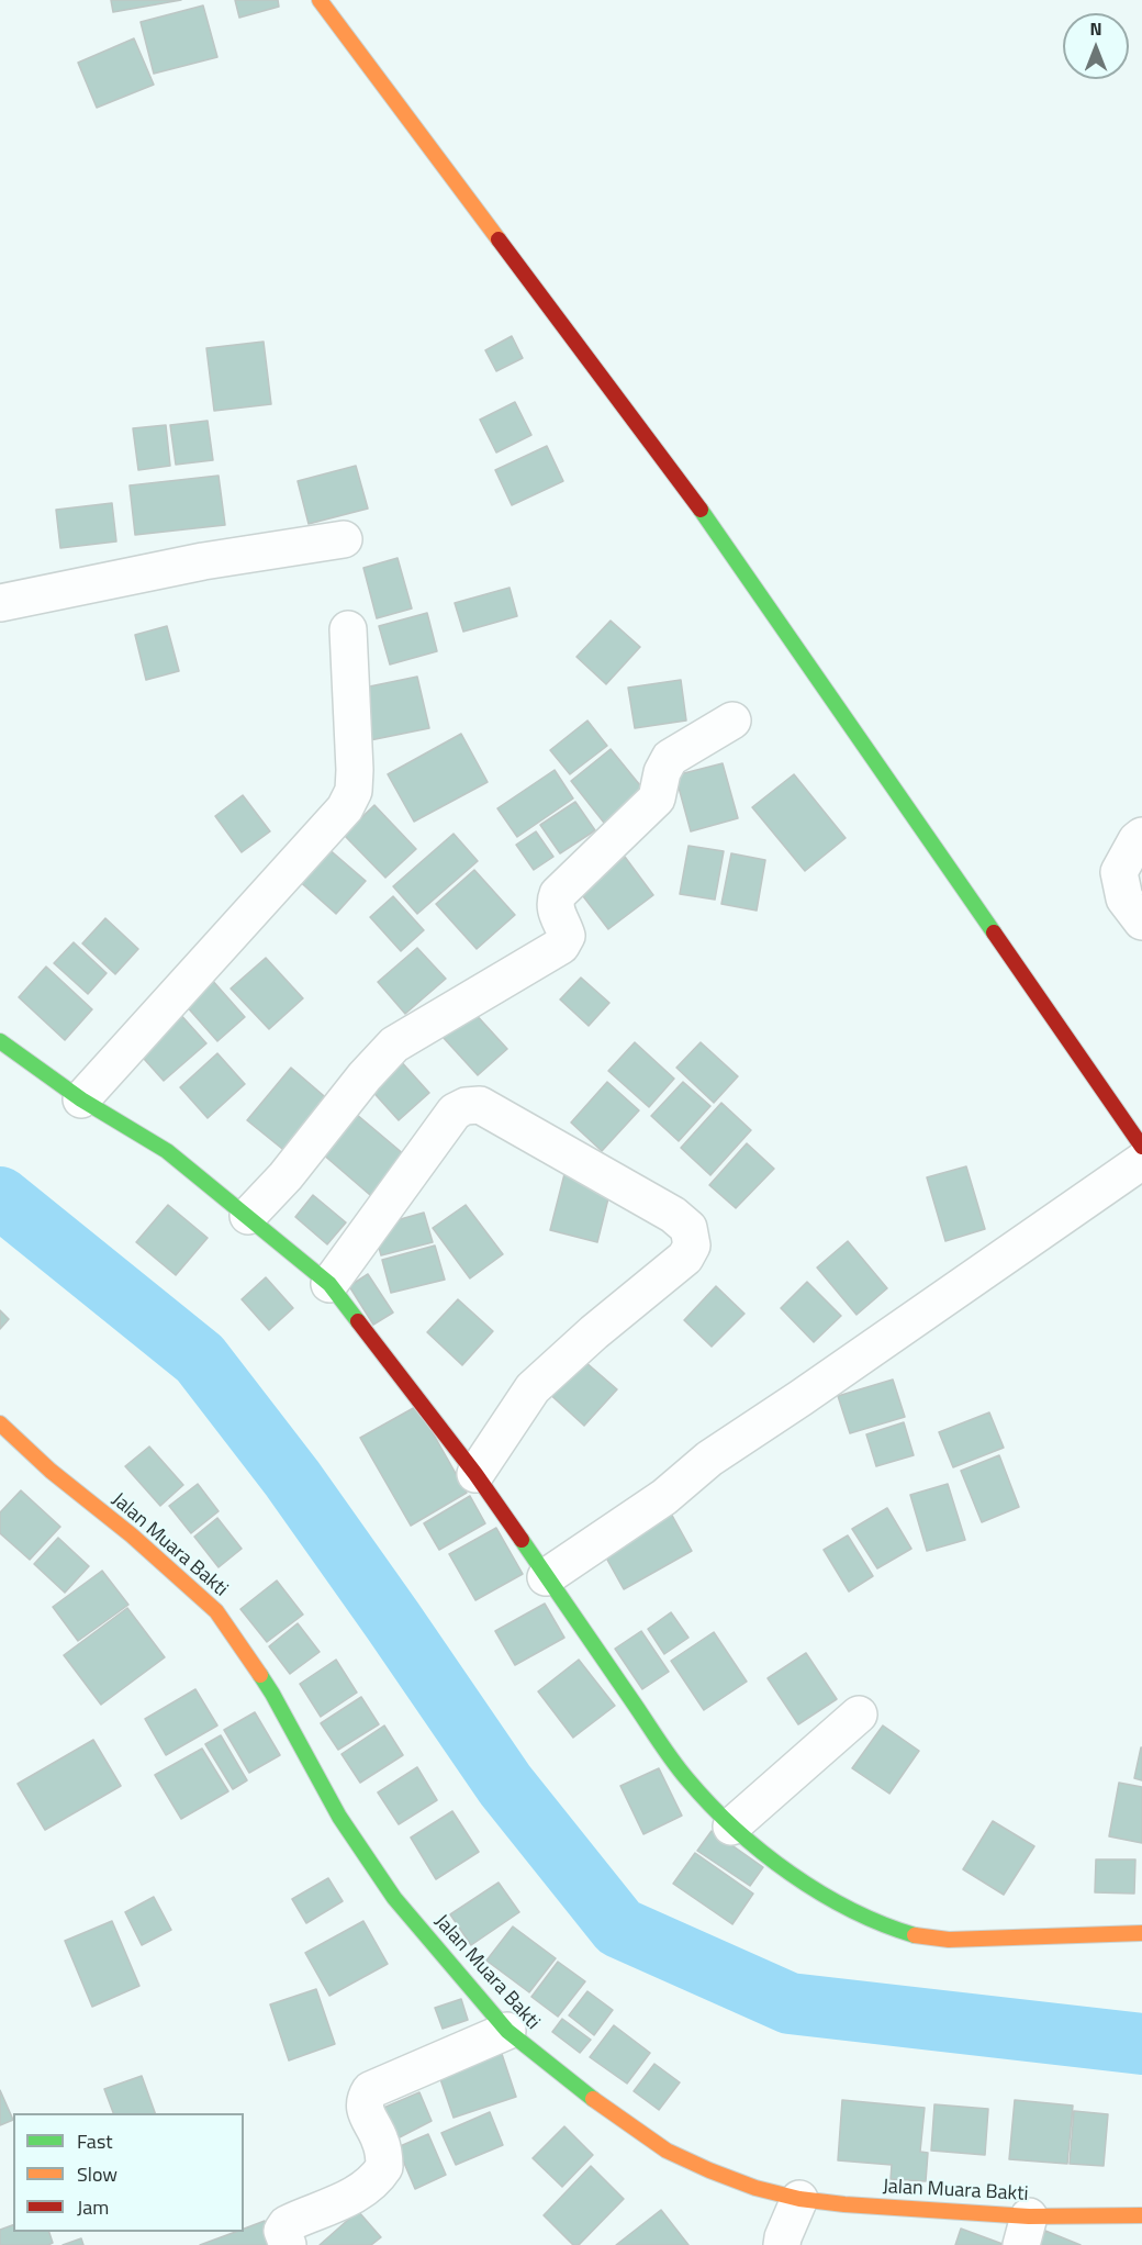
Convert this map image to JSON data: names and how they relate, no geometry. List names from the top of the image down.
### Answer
{
  "streets": {
    "street": ["Jalan Muara Bakti"]
  },
  "legend": ["Fast", "Slow", "Jam"],
  "north": "top"
}
